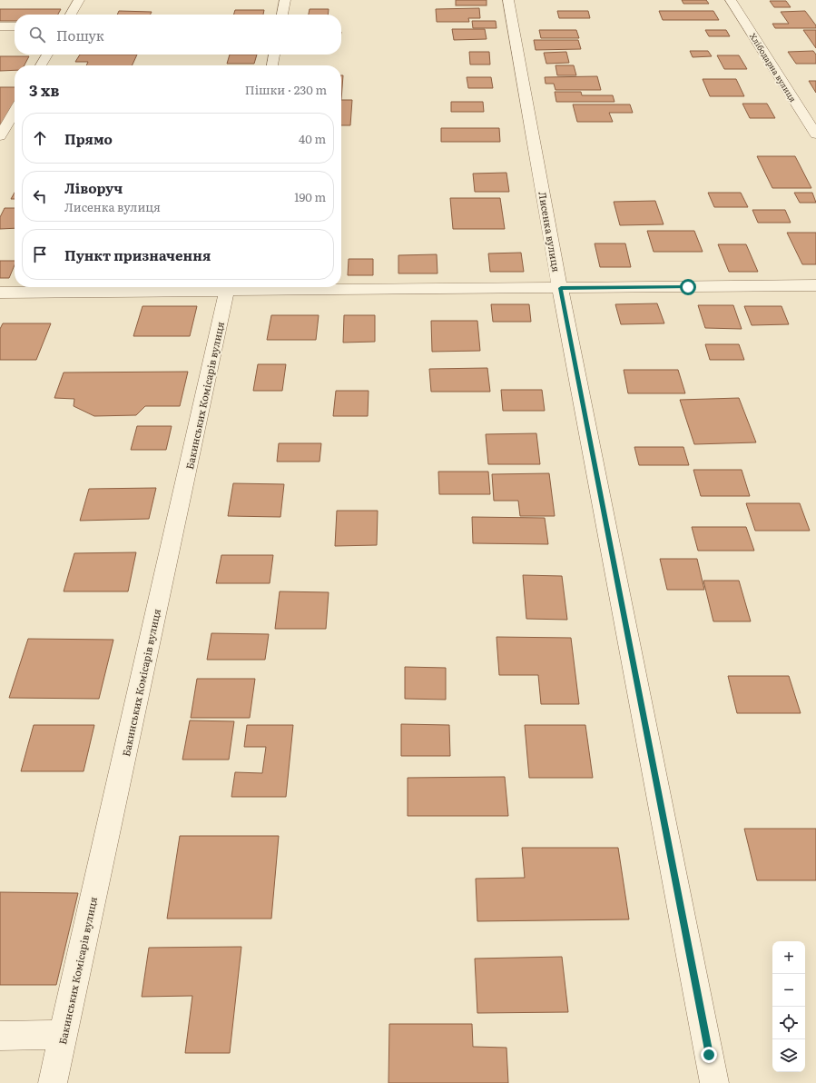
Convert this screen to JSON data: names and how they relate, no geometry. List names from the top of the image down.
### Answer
{
  "streets": {
    "street": ["Хлібодарна вулиця", "Лисенка вулиця", "Бакинських Комісарів вулиця"]
  },
  "page": {
    "search": "Пошук",
    "heading": ["3 хв", "Пішки · 230 m"],
    "list": [
      ["Прямо", "40 m"],
      ["Ліворуч", "Лисенка вулиця", "190 m"],
      "Пункт призначення"
    ],
    "map_buttons": ["+", "−"]
  }
}
